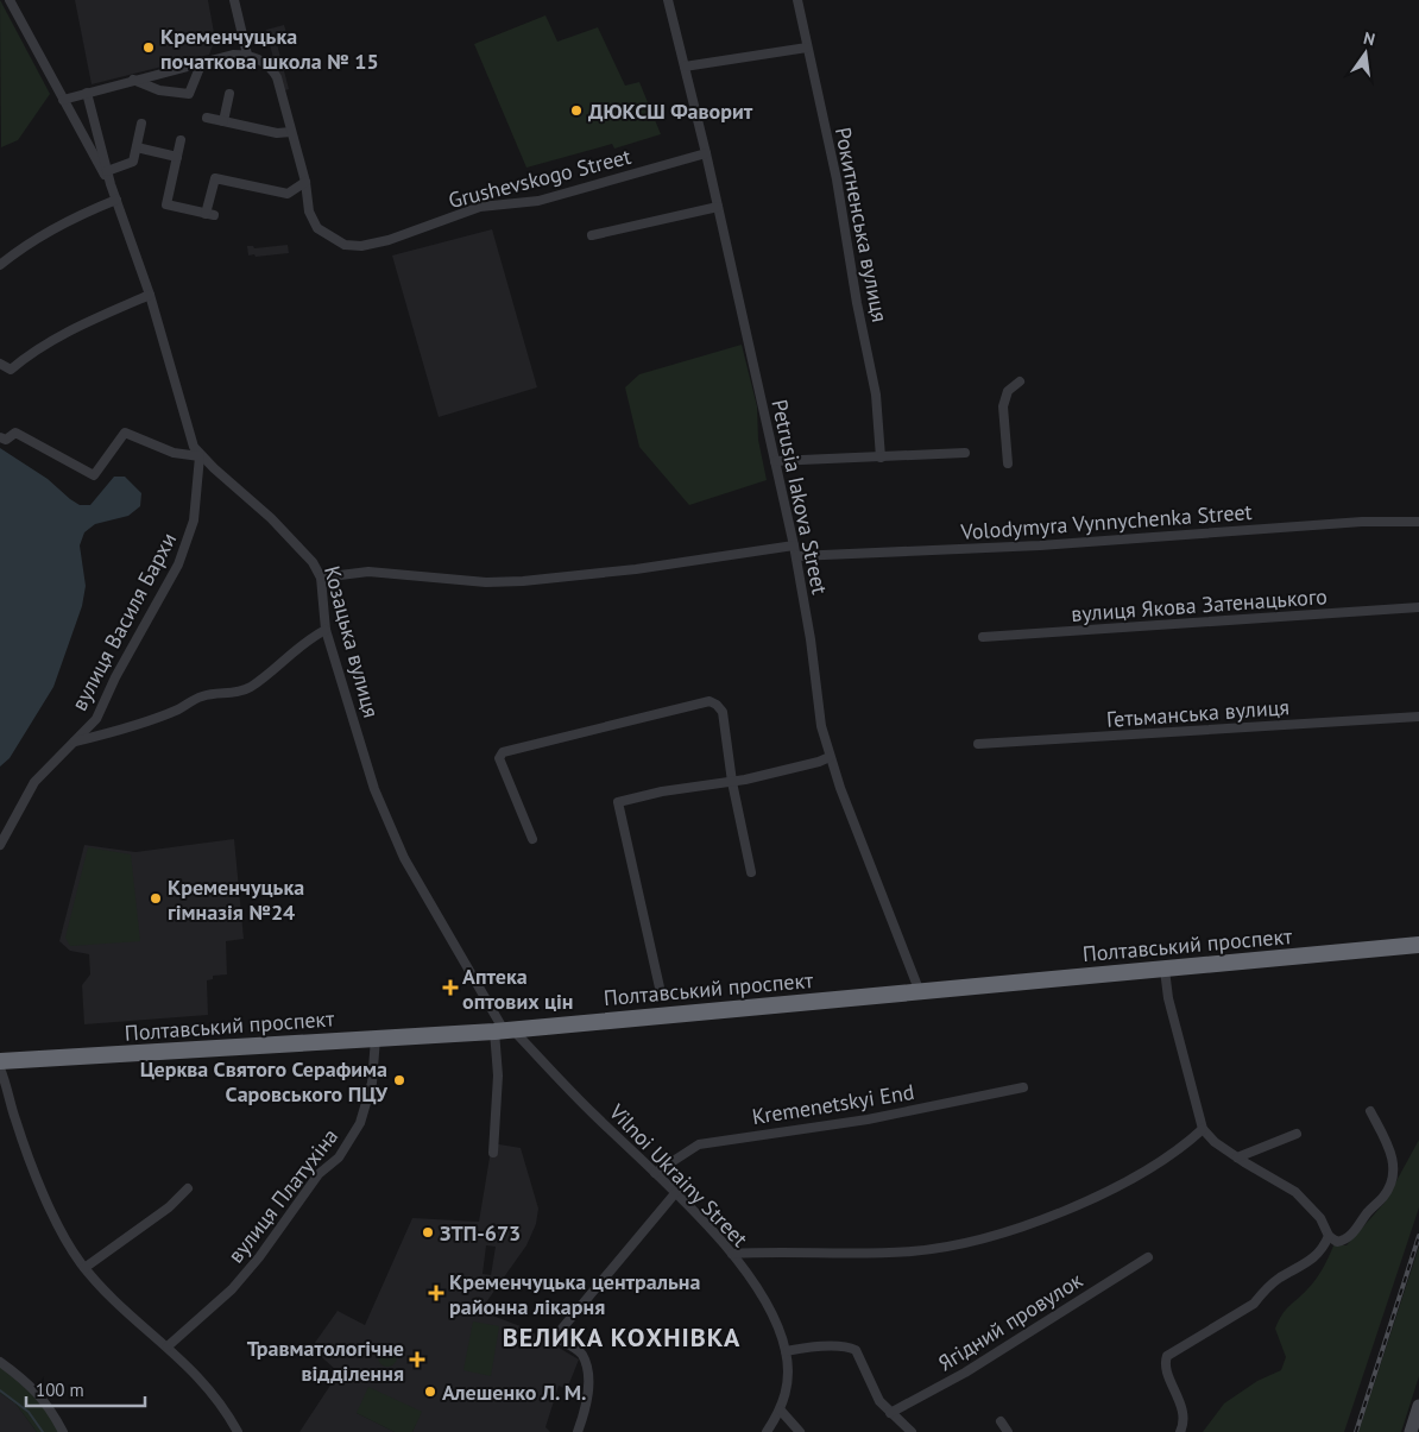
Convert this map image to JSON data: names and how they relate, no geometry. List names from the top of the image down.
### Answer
{
  "streets": {
    "highway": ["Полтавський проспект"],
    "street": [
      "Grushevskogo Street",
      "Рокитненська вулиця",
      "Petrusia Iakova Street",
      "Volodymyra Vynnychenka Street",
      "вулиця Якова Затенацького",
      "вулиця Василя Бархи",
      "Козацька вулиця",
      "Гетьманська вулиця",
      "Kremenetskyi End",
      "Vilnoi Ukrainy Street",
      "вулиця Платухіна",
      "Ягідний провулок"
    ]
  },
  "crossings": [
    ["Grushevskogo Street", "Petrusia Iakova Street"],
    ["Petrusia Iakova Street", "Volodymyra Vynnychenka Street"],
    ["Petrusia Iakova Street", "Полтавський проспект"],
    ["вулиця Василя Бархи", "Козацька вулиця"],
    ["Козацька вулиця", "Полтавський проспект"],
    ["Козацька вулиця", "Vilnoi Ukrainy Street"],
    ["Полтавський проспект", "Vilnoi Ukrainy Street"],
    ["Полтавський проспект", "вулиця Платухіна"],
    ["Kremenetskyi End", "Vilnoi Ukrainy Street"]
  ],
  "districts": ["ВЕЛИКА КОХНІВКА"],
  "places": {
    "other": [
      "Кременчуцька початкова школа № 15",
      "ДЮКСШ Фаворит",
      "Кременчуцька гімназія №24",
      "Церква Святого Серафима Саровського ПЦУ",
      "ЗТП-673",
      "Алешенко Л. М."
    ],
    "health": ["Аптека оптових цін", "Кременчуцька центральна районна лікарня", "Травматологічне відділення"]
  },
  "scale_bar": "100 m",
  "north": "top"
}
